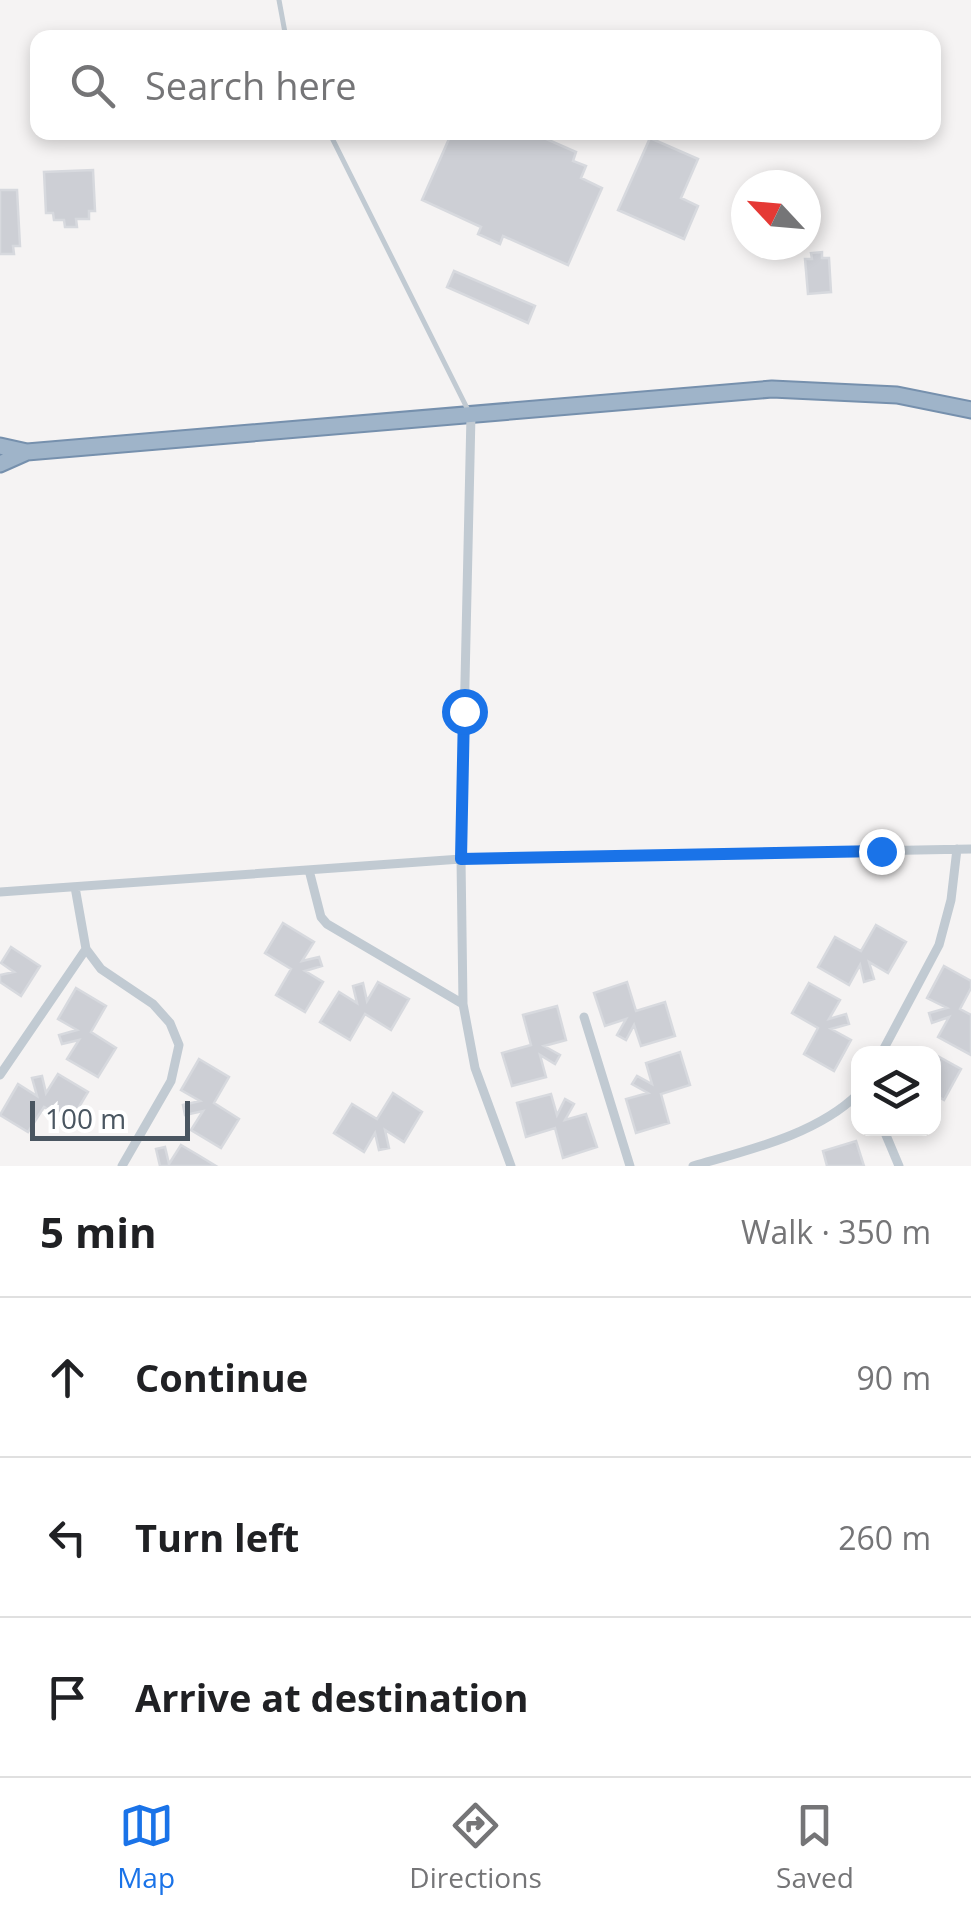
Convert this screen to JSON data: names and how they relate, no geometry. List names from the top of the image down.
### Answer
{
  "scale_bar": "100 m",
  "north": "top left",
  "page": {
    "search": "Search here",
    "scale": "100 m",
    "heading": ["5 min", "Walk · 350 m"],
    "list": [
      ["Continue", "90 m"],
      ["Turn left", "260 m"],
      "Arrive at destination"
    ],
    "nav": ["Map", "Directions", "Saved"]
  }
}
